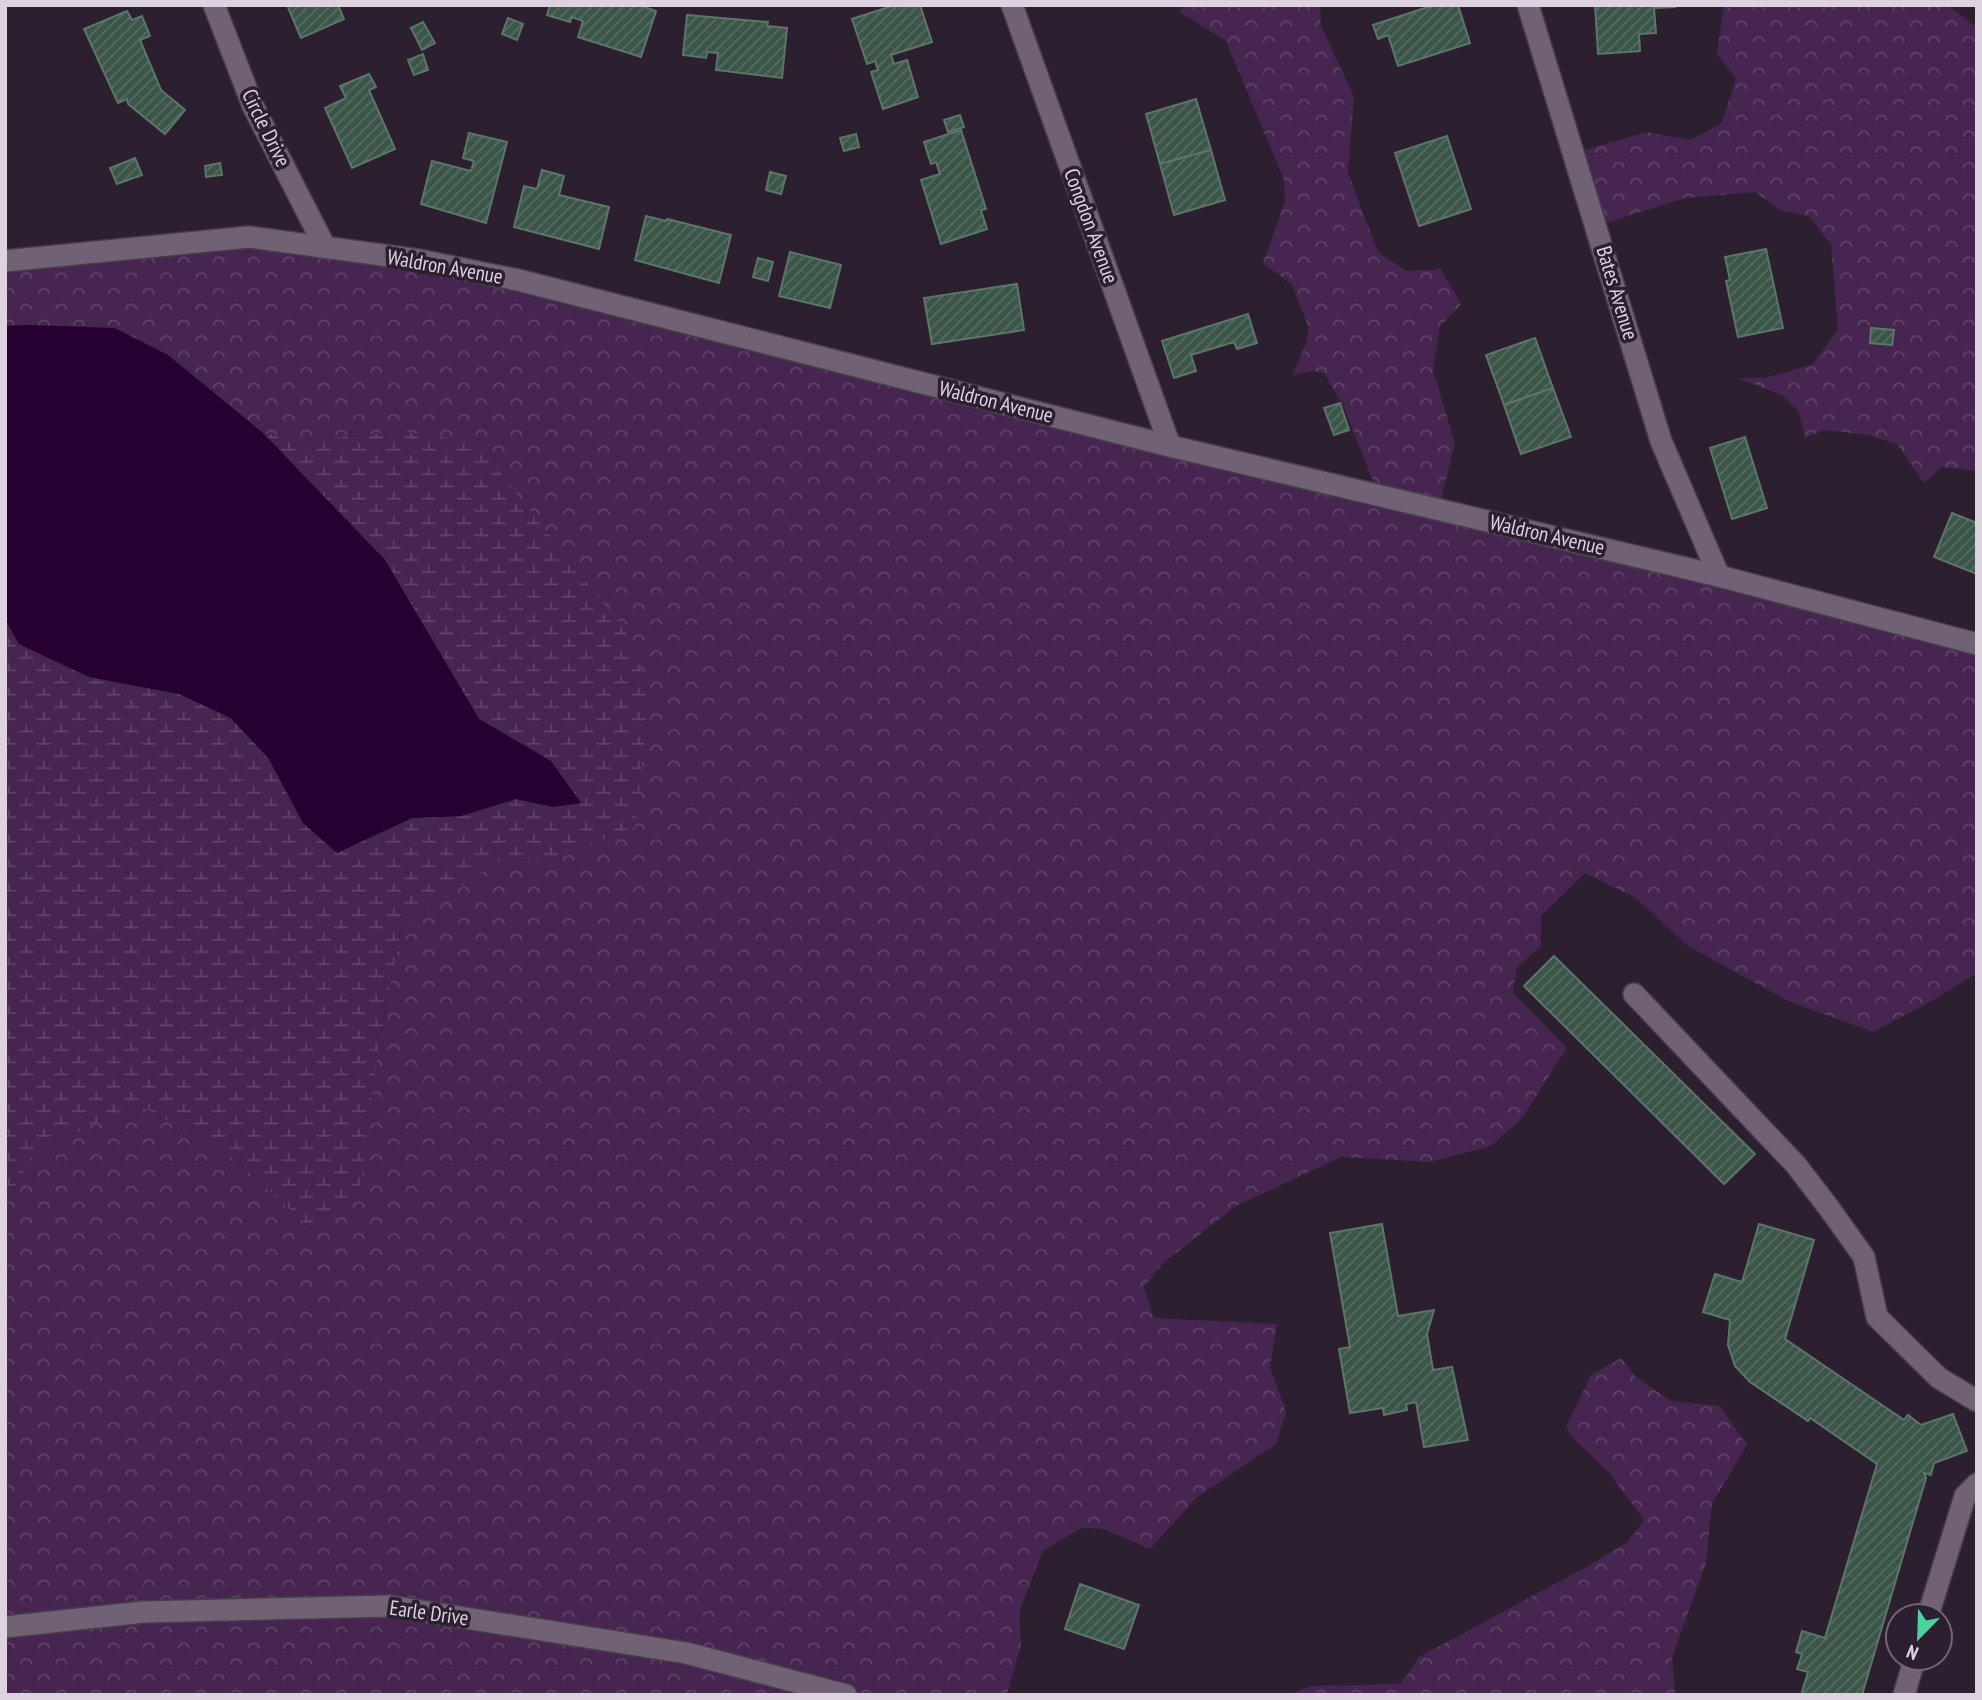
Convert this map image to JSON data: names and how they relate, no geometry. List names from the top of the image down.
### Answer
{
  "streets": {
    "street": [
      "Circle Drive",
      "Congdon Avenue",
      "Waldron Avenue",
      "Bates Avenue",
      "Earle Drive"
    ]
  },
  "crossings": [
    ["Circle Drive", "Waldron Avenue"],
    ["Congdon Avenue", "Waldron Avenue"],
    ["Waldron Avenue", "Bates Avenue"]
  ],
  "north": "bottom left"
}
